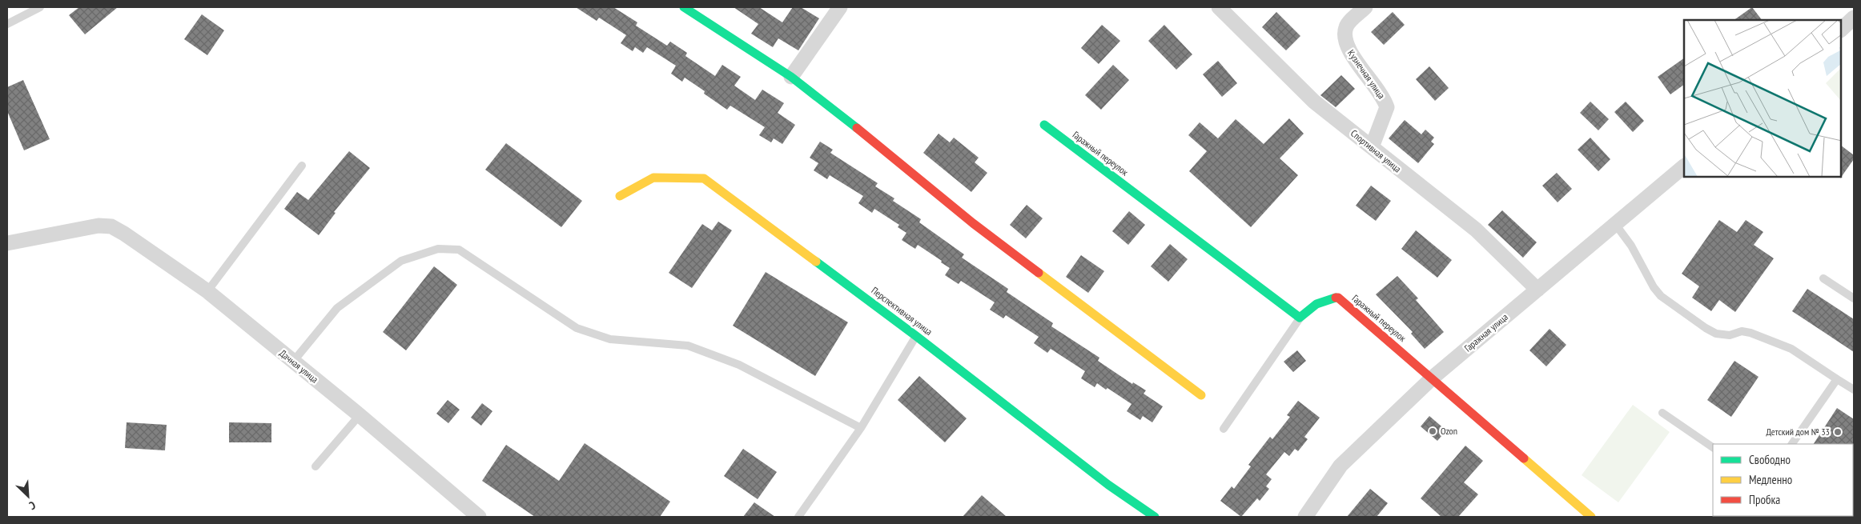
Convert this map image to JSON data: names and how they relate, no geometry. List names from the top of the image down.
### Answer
{
  "streets": {
    "street": [
      "Кузнечная улица",
      "Спортивная улица",
      "Гаражный переулок",
      "Перспективная улица",
      "Гаражная улица",
      "Дачная улица"
    ]
  },
  "crossings": [
    ["Кузнечная улица", "Спортивная улица"],
    ["Спортивная улица", "Гаражная улица"],
    ["Гаражный переулок", "Гаражная улица"]
  ],
  "places": ["Ozon", "Детский дом № 33"],
  "legend": ["Свободно", "Медленно", "Пробка"],
  "north": "bottom right"
}
